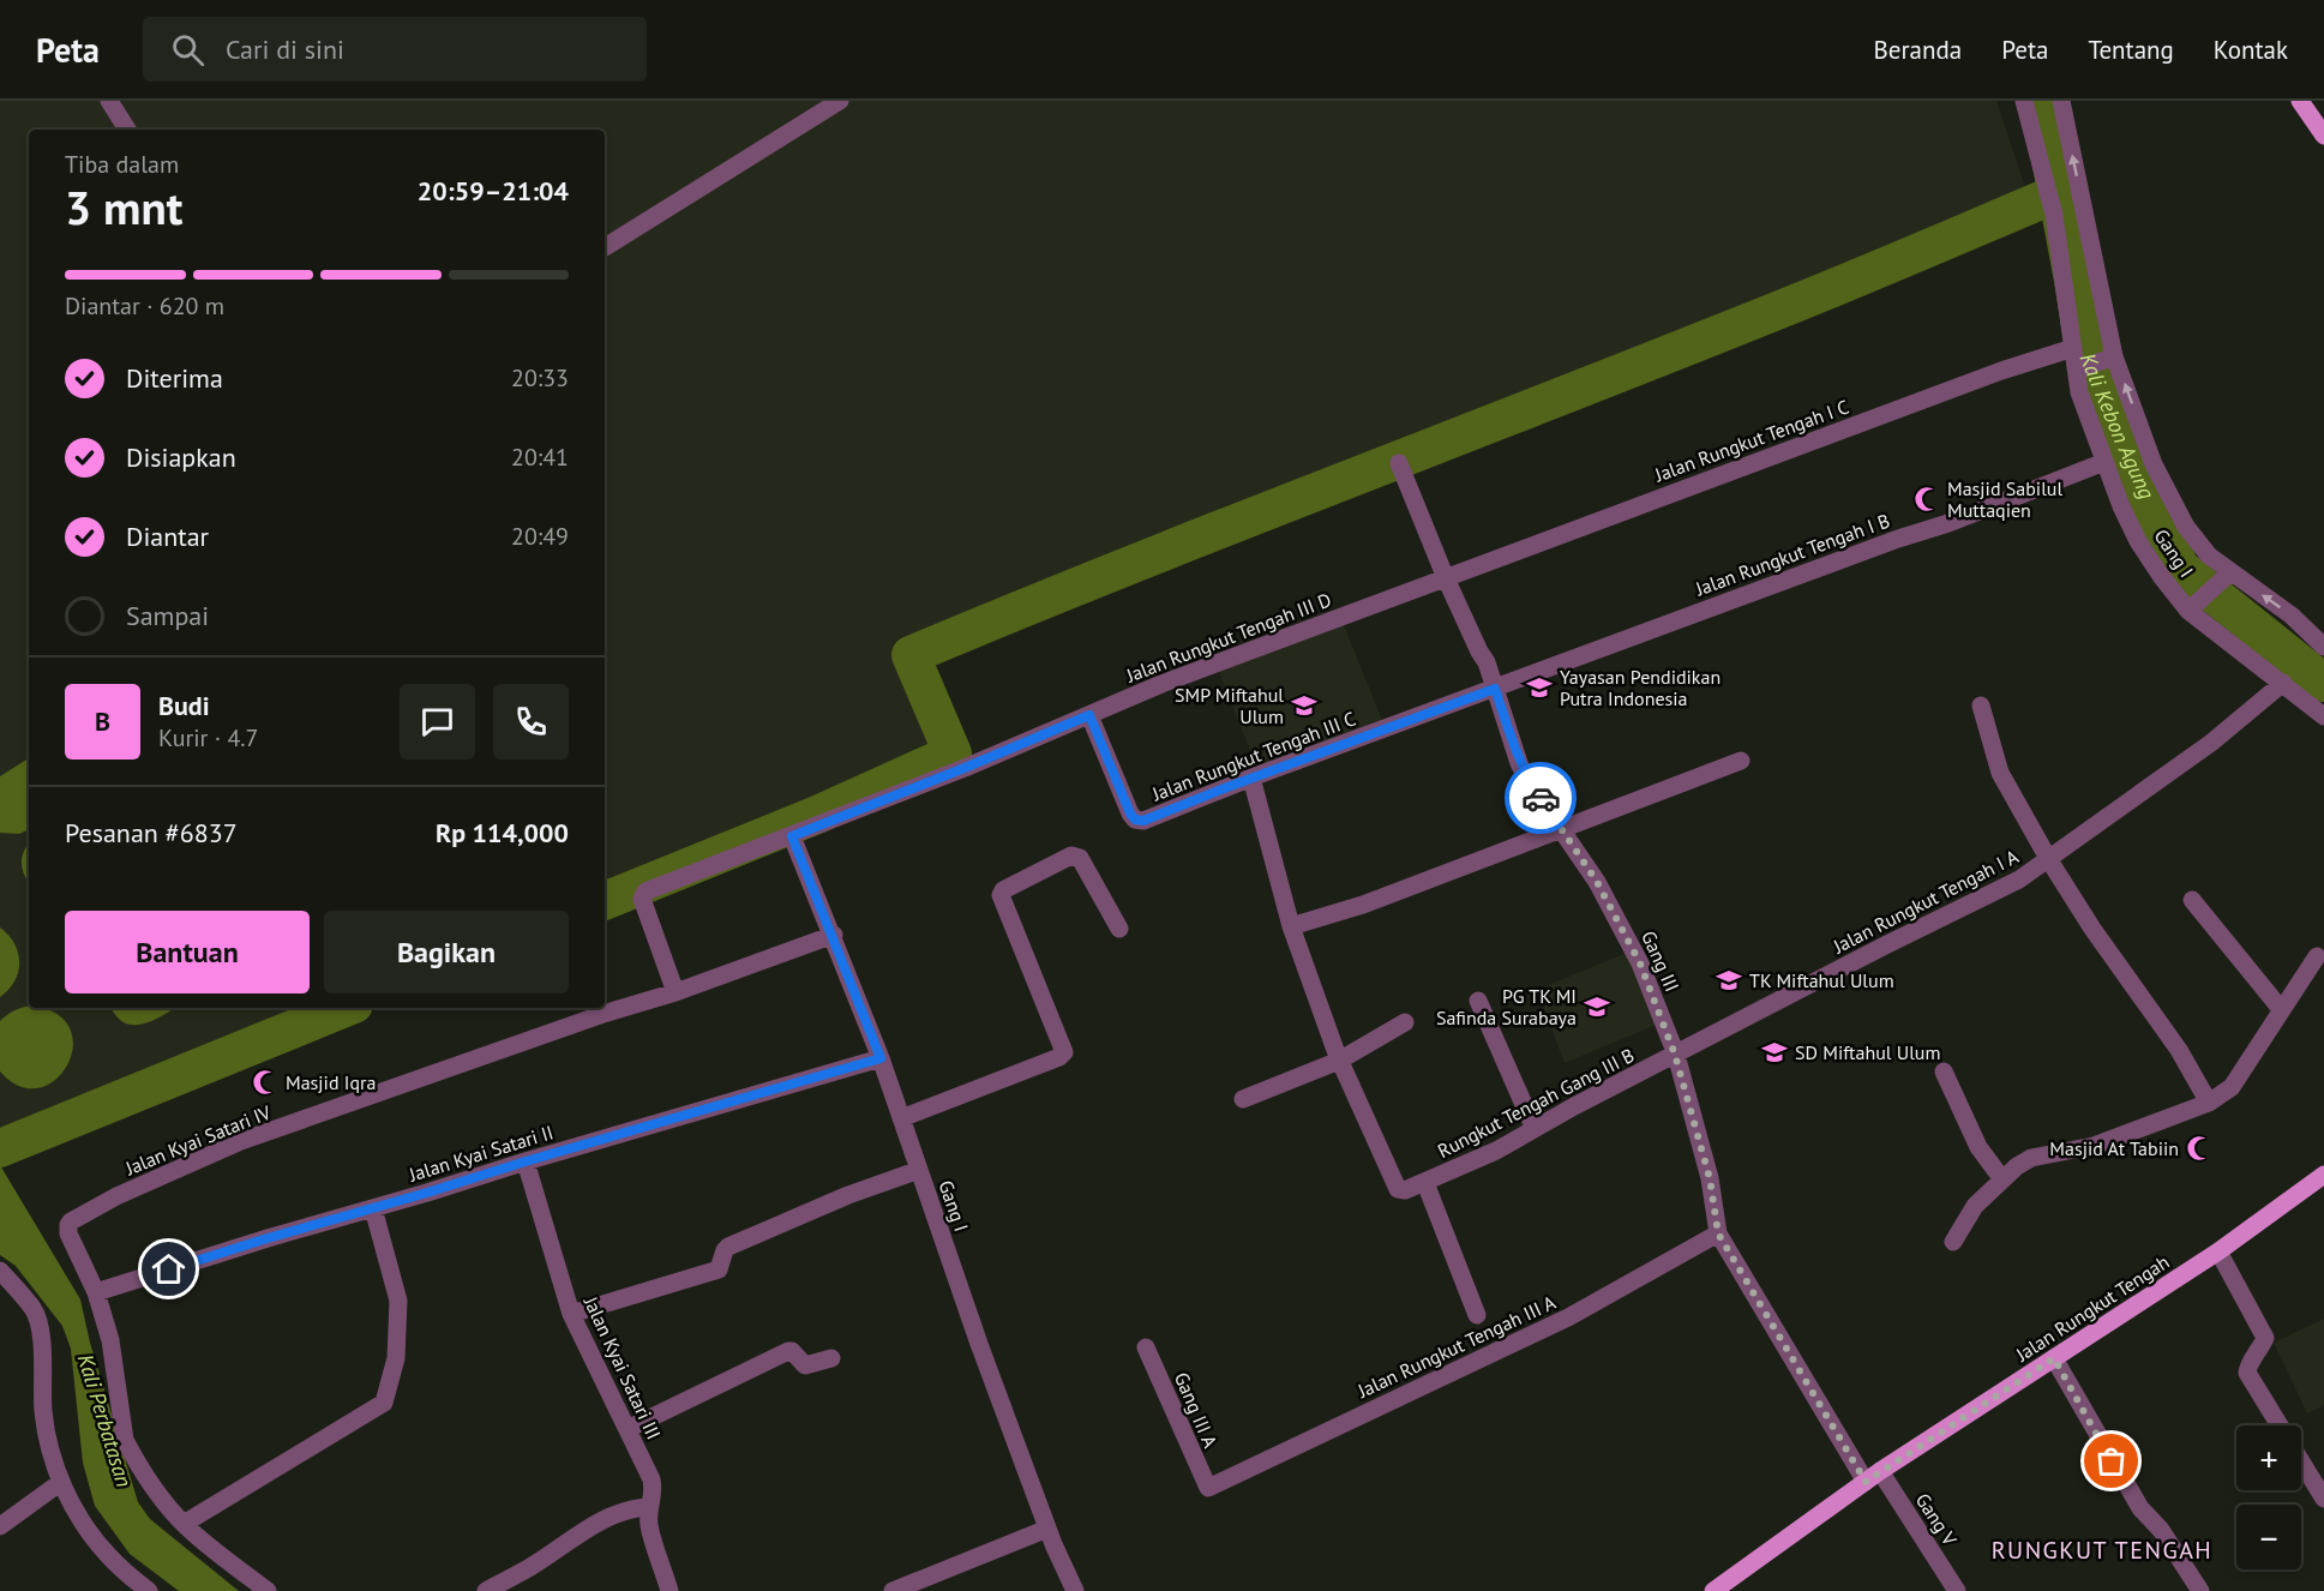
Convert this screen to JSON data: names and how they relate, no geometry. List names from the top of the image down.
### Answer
{
  "streets": {
    "main road": ["Jalan Rungkut Tengah"],
    "street": [
      "Jalan Rungkut Tengah I C",
      "Gang I",
      "Jalan Rungkut Tengah I B",
      "Jalan Rungkut Tengah III D",
      "Jalan Rungkut Tengah III C",
      "Jalan Rungkut Tengah I A",
      "Gang III",
      "Rungkut Tengah Gang III B",
      "Jalan Kyai Satari IV",
      "Jalan Kyai Satari II",
      "Jalan Rungkut Tengah III A",
      "Jalan Kyai Satari III",
      "Gang III A",
      "Gang V"
    ]
  },
  "crossings": [
    ["Jalan Rungkut Tengah I C", "Gang I"],
    ["Jalan Rungkut Tengah I C", "Jalan Rungkut Tengah III D"],
    ["Jalan Rungkut Tengah I C", "Gang III"],
    ["Gang I", "Jalan Rungkut Tengah I B"],
    ["Gang I", "Jalan Rungkut Tengah III D"],
    ["Gang I", "Jalan Rungkut Tengah I A"],
    ["Gang I", "Jalan Kyai Satari IV"],
    ["Gang I", "Jalan Kyai Satari II"],
    ["Jalan Rungkut Tengah I B", "Jalan Rungkut Tengah III C"],
    ["Jalan Rungkut Tengah I B", "Gang III"],
    ["Jalan Rungkut Tengah III D", "Jalan Rungkut Tengah III C"],
    ["Jalan Rungkut Tengah III D", "Gang III"],
    ["Jalan Rungkut Tengah III D", "Jalan Kyai Satari IV"],
    ["Jalan Rungkut Tengah III C", "Gang III"],
    ["Jalan Rungkut Tengah III C", "Rungkut Tengah Gang III B"],
    ["Jalan Rungkut Tengah I A", "Gang III"],
    ["Jalan Rungkut Tengah I A", "Rungkut Tengah Gang III B"],
    ["Gang III", "Rungkut Tengah Gang III B"],
    ["Gang III", "Jalan Rungkut Tengah"],
    ["Gang III", "Jalan Rungkut Tengah III A"],
    ["Gang III", "Gang V"],
    ["Jalan Kyai Satari IV", "Jalan Kyai Satari II"],
    ["Jalan Kyai Satari II", "Jalan Kyai Satari III"],
    ["Jalan Rungkut Tengah", "Gang V"],
    ["Jalan Rungkut Tengah III A", "Gang III A"]
  ],
  "districts": ["RUNGKUT TENGAH"],
  "water": ["Kali Kebon Agung", "Kali Perbatasan"],
  "places": {
    "mosque": ["Masjid Sabilul Muttaqien", "Masjid Iqra", "Masjid At Tabiin"],
    "school or university": [
      "Yayasan Pendidikan Putra Indonesia",
      "SMP Miftahul Ulum",
      "TK Miftahul Ulum",
      "PG TK MI Safinda Surabaya",
      "SD Miftahul Ulum"
    ]
  },
  "page": {
    "header": "Peta",
    "search": "Cari di sini",
    "nav": [
      "Beranda",
      "Peta",
      "Tentang",
      "Kontak"
    ],
    "heading": ["3 mnt", "Tiba dalam", "20:59–21:04"],
    "panel": [
      "Budi",
      "Kurir · 4.7",
      "Pesanan #6837",
      "Rp 114,000"
    ],
    "bar": "Diantar · 620 m",
    "list": [
      ["Diterima", "20:33"],
      ["Disiapkan", "20:41"],
      ["Diantar", "20:49"],
      "Sampai"
    ],
    "round": "B",
    "buttons": ["Bantuan", "Bagikan"],
    "map_buttons": ["+", "−"]
  }
}
